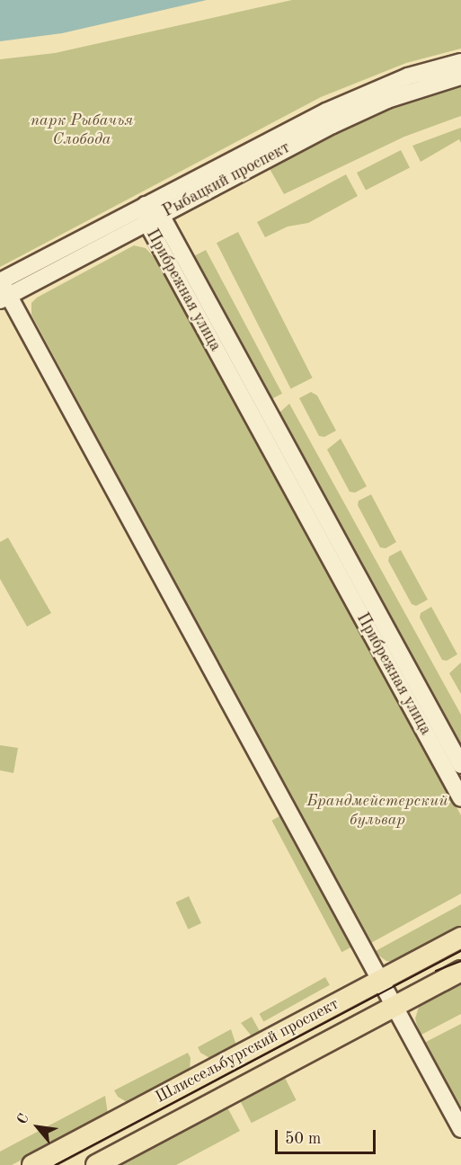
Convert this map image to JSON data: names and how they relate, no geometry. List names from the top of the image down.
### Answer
{
  "streets": {
    "main road": ["Шлиссельбургский проспект"],
    "street": ["Рыбацкий проспект", "Прибрежная улица"]
  },
  "crossings": [
    ["Рыбацкий проспект", "Прибрежная улица"]
  ],
  "parks": ["парк Рыбачья Слобода", "Брандмейстерский бульвар"],
  "scale_bar": "50 m",
  "north": "top left"
}
